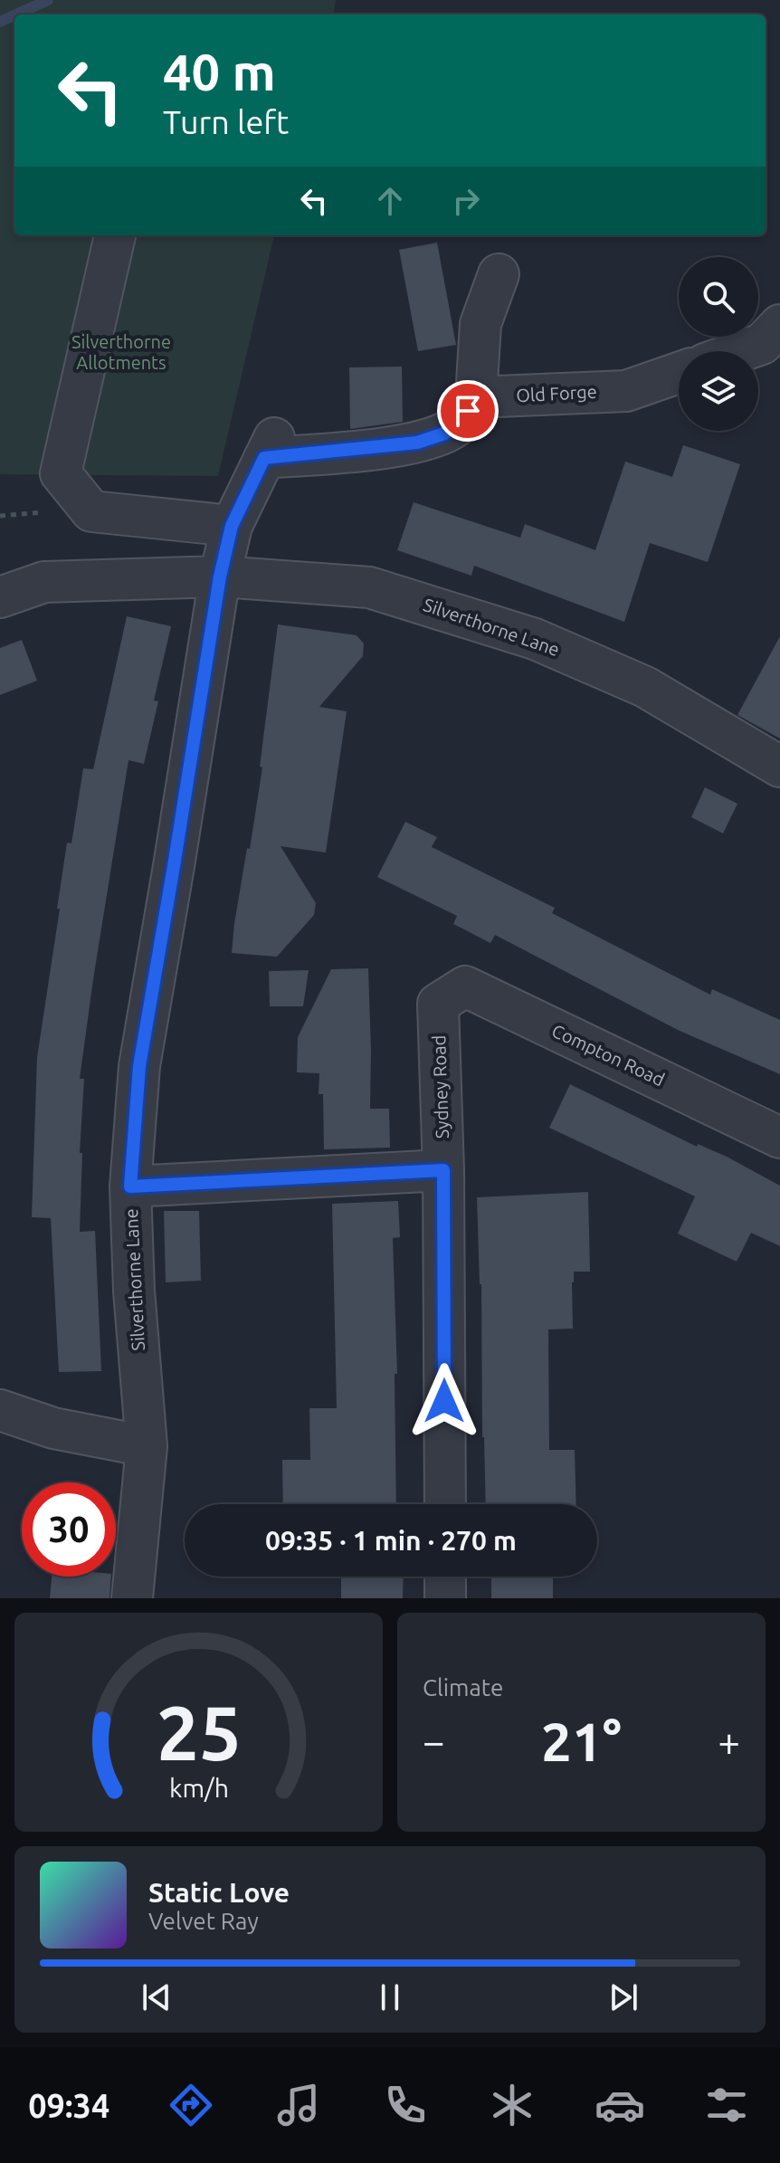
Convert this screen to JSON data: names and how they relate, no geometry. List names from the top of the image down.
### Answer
{
  "streets": {
    "street": [
      "Old Forge",
      "Silverthorne Lane",
      "Compton Road",
      "Sydney Road"
    ]
  },
  "crossings": [
    ["Compton Road", "Sydney Road"]
  ],
  "parks": ["Silverthorne Allotments"],
  "page": {
    "turn": ["40 m", "Turn left"],
    "limit": "30",
    "trip": "09:35 · 1 min · 270 m",
    "tile": "Climate",
    "heat": ["−", "21°", "+"],
    "song": ["Static Love", "Velvet Ray"],
    "tabs": "09:34",
    "gauge": ["25", "km/h"]
  }
}
